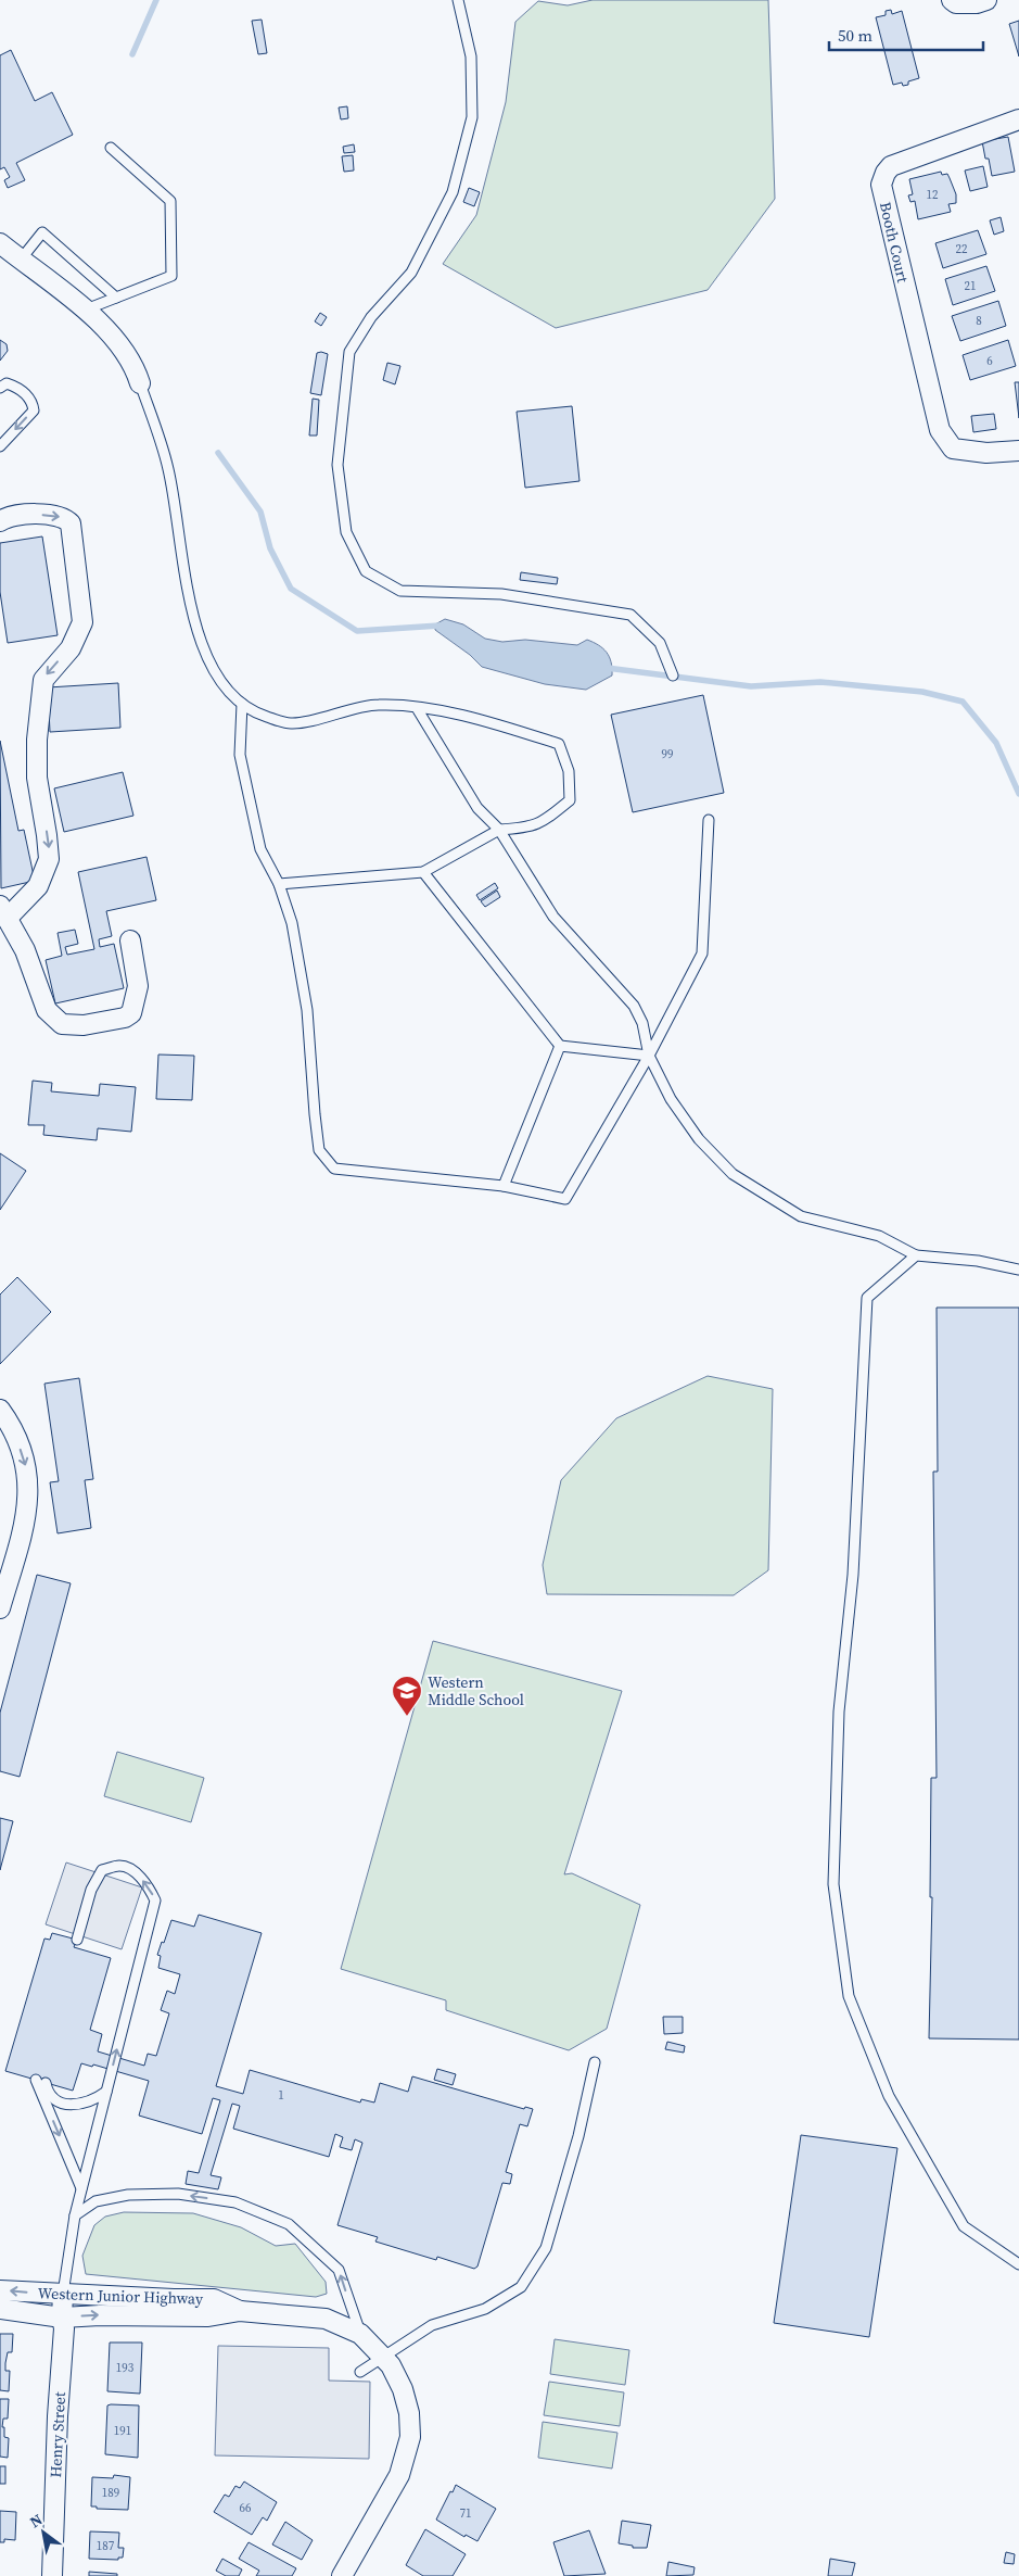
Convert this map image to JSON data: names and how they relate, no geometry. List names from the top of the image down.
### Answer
{
  "streets": {
    "street": ["Booth Court", "Western Junior Highway", "Henry Street"]
  },
  "crossings": [
    ["Western Junior Highway", "Henry Street"]
  ],
  "places": {
    "school or university": ["Western Middle School"]
  },
  "house_numbers": [
    "12",
    "22",
    "21",
    "8",
    "6",
    "99",
    "1",
    "193",
    "191",
    "189",
    "66",
    "71",
    "187"
  ],
  "scale_bar": "50 m",
  "north": "top left"
}
